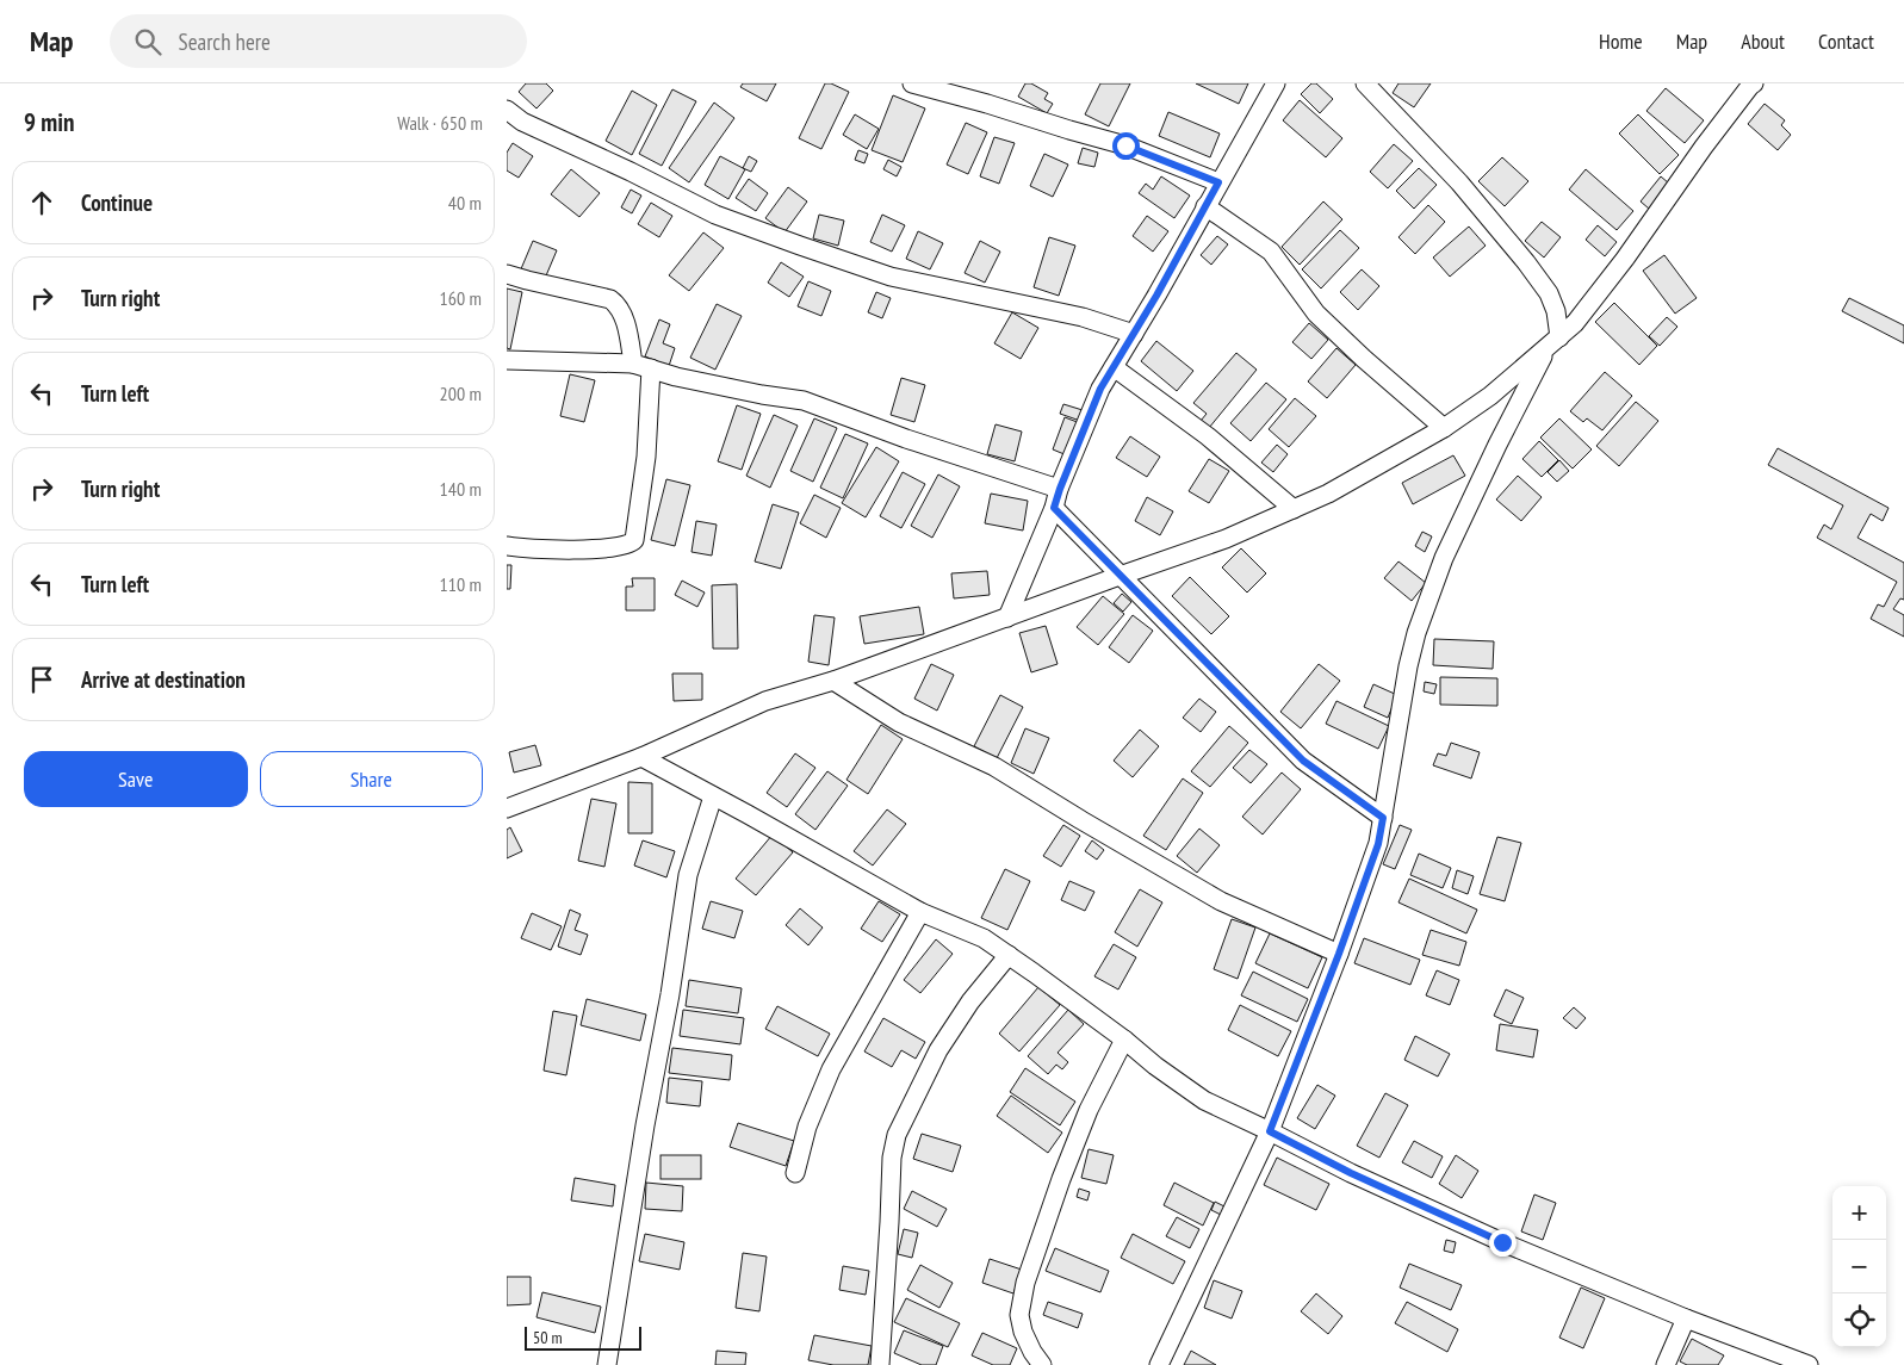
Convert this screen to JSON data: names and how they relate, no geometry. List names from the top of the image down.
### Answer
{
  "scale_bar": "50 m",
  "page": {
    "header": "Map",
    "search": "Search here",
    "nav": [
      "Home",
      "Map",
      "About",
      "Contact"
    ],
    "heading": ["9 min", "Walk · 650 m"],
    "list": [
      ["Continue", "40 m"],
      ["Turn right", "160 m"],
      ["Turn left", "200 m"],
      ["Turn right", "140 m"],
      ["Turn left", "110 m"],
      "Arrive at destination"
    ],
    "buttons": ["Save", "Share"],
    "map_buttons": ["+", "−"],
    "scale": "50 m"
  }
}
